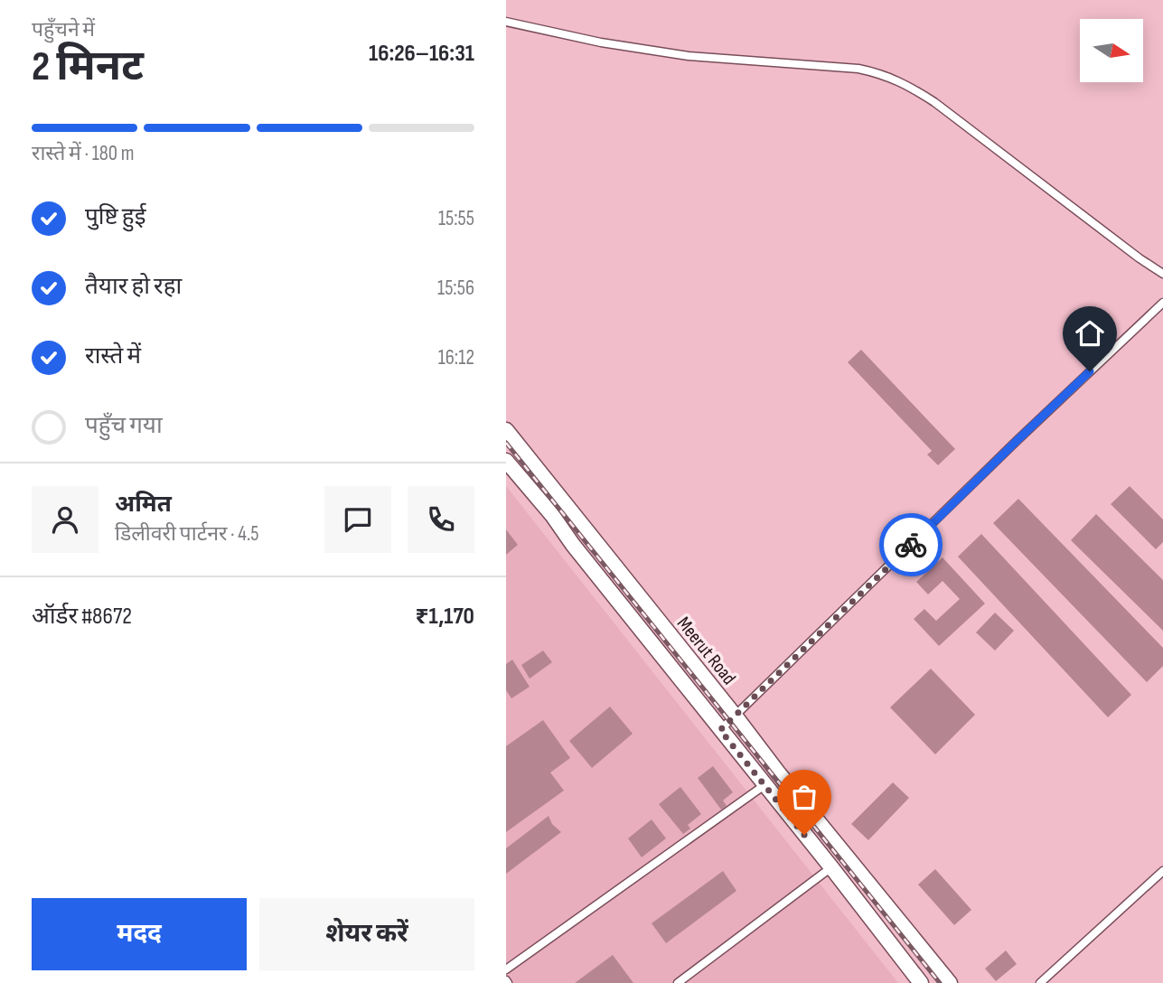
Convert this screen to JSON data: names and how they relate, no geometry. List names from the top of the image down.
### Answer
{
  "streets": {
    "highway": ["Meerut Road"]
  },
  "north": "right",
  "page": {
    "heading": ["2 मिनट", "पहुँचने में", "16:26–16:31"],
    "panel": [
      "अमित",
      "डिलीवरी पार्टनर · 4.5",
      "ऑर्डर #8672",
      "₹1,170"
    ],
    "bar": "रास्ते में · 180 m",
    "list": [
      ["पुष्टि हुई", "15:55"],
      ["तैयार हो रहा", "15:56"],
      ["रास्ते में", "16:12"],
      "पहुँच गया"
    ],
    "buttons": ["मदद", "शेयर करें"]
  }
}
